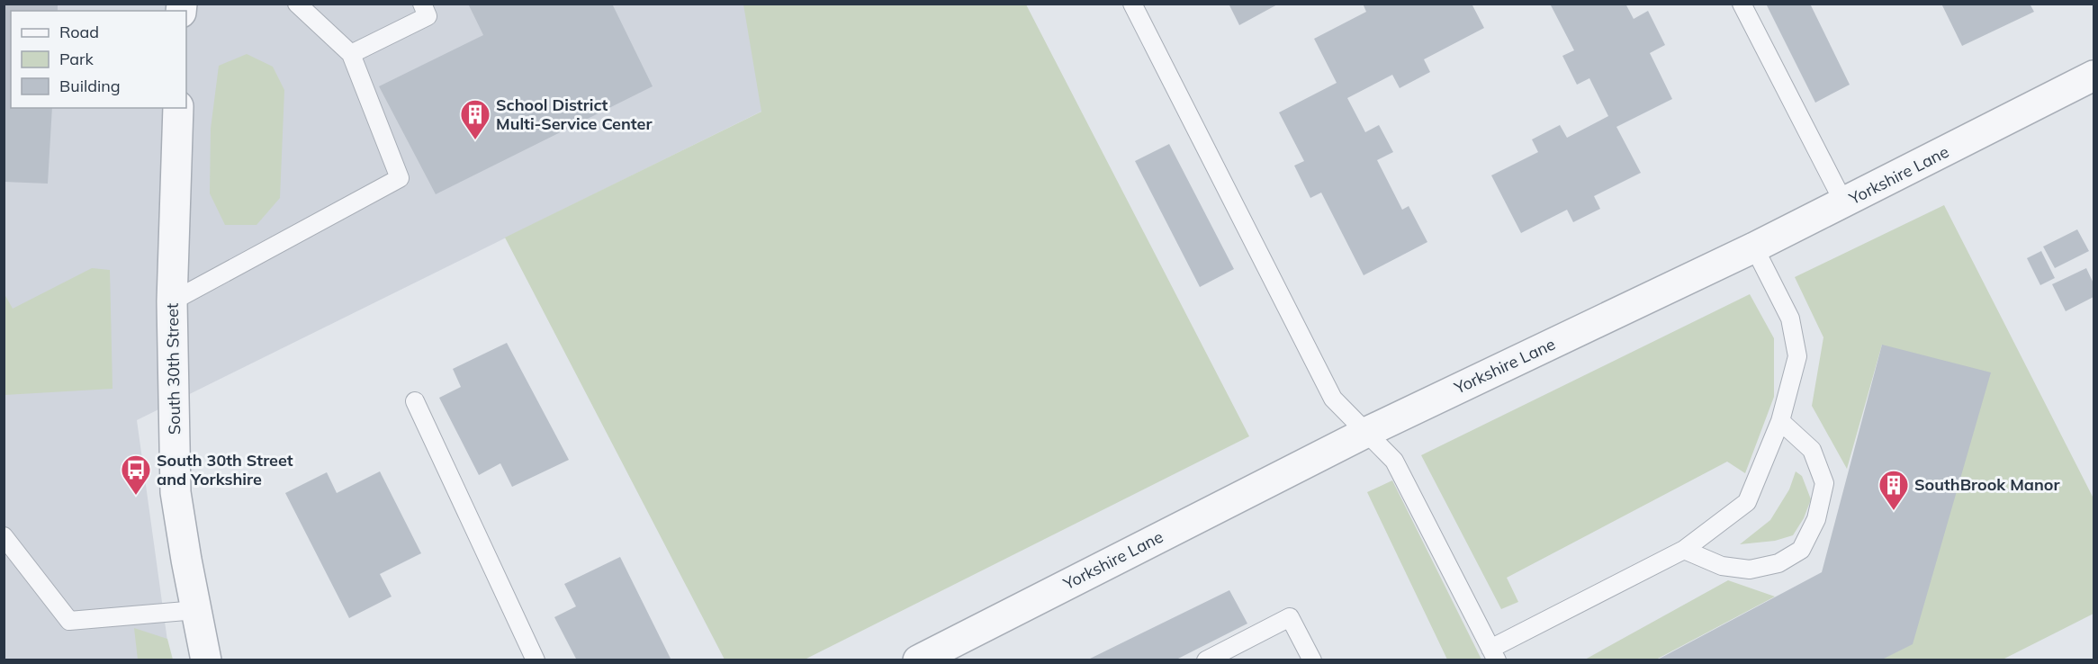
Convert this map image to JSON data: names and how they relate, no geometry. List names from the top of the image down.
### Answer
{
  "streets": {
    "street": ["Yorkshire Lane", "South 30th Street"]
  },
  "places": {
    "building": ["School District Multi-Service Center", "SouthBrook Manor"],
    "bus stop": ["South 30th Street and Yorkshire"]
  },
  "legend": ["Road", "Park", "Building"]
}
